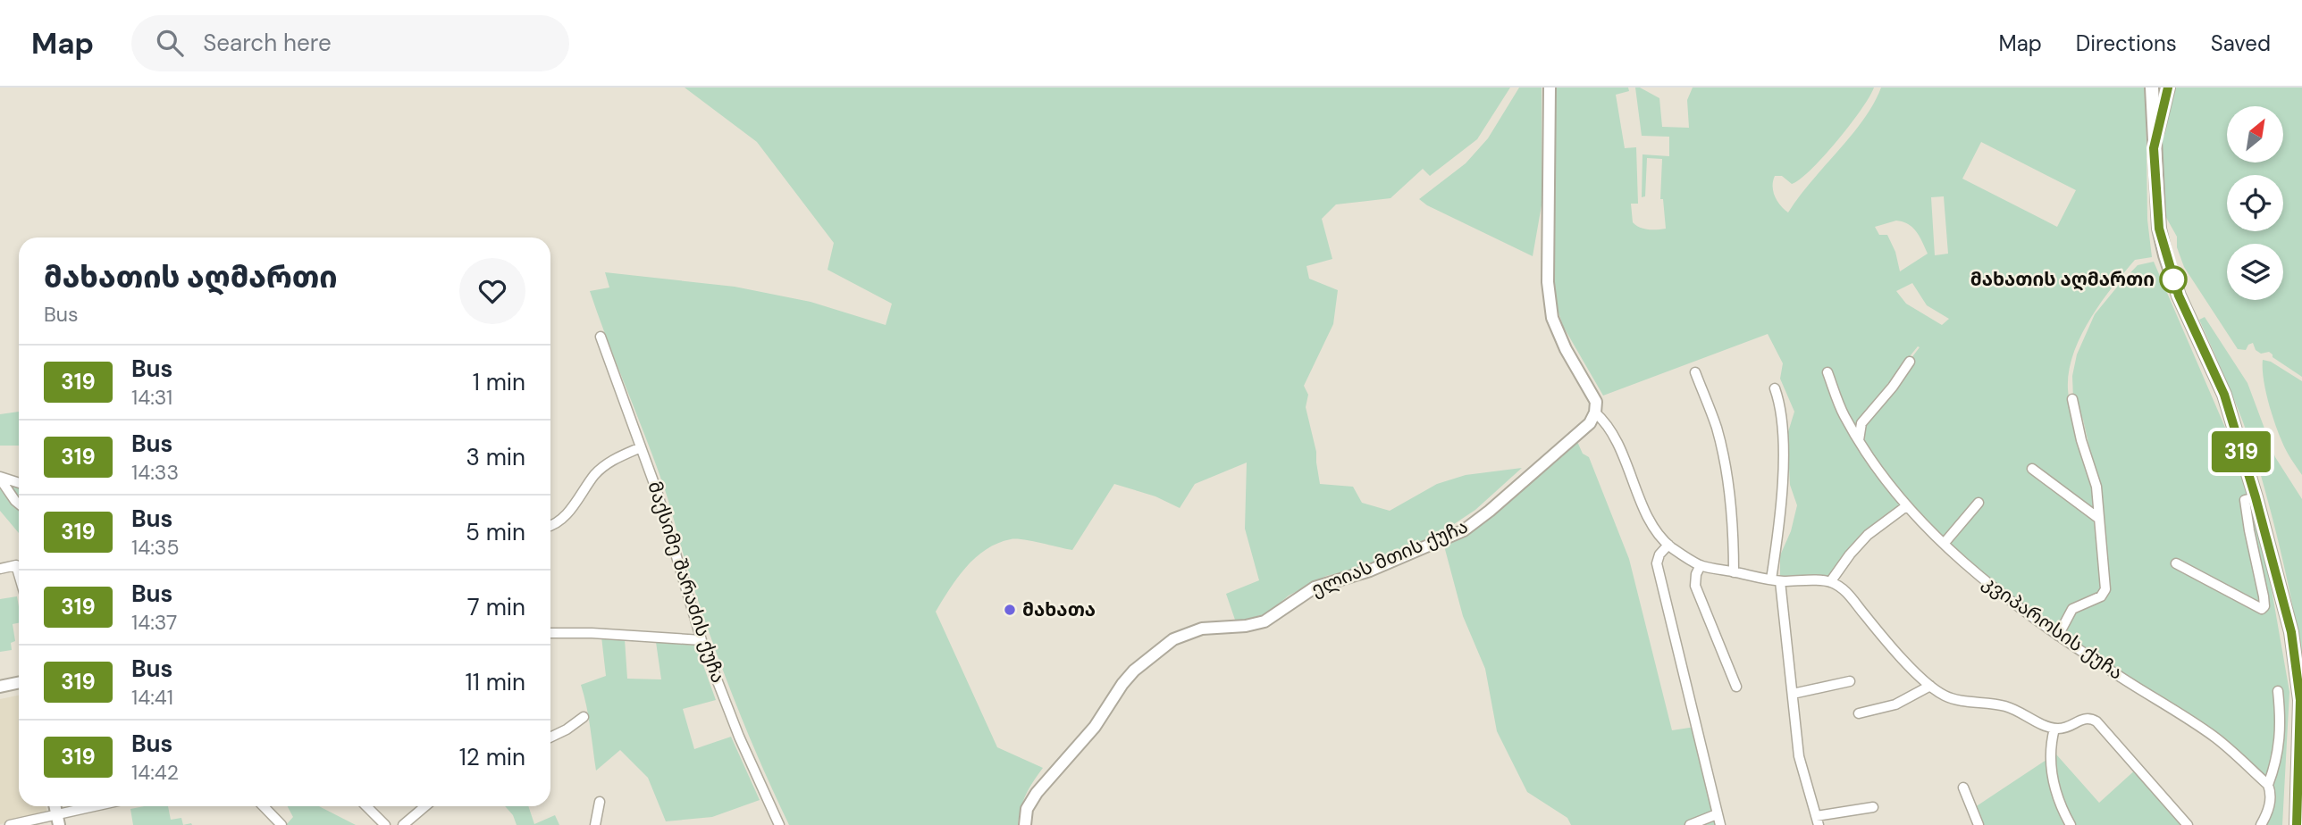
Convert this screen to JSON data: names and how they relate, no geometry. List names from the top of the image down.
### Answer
{
  "streets": {
    "street": ["ელიას მთის ქუჩა", "მაქსიმე შარაძის ქუჩა", "კვიპაროსის ქუჩა"]
  },
  "places": ["მახათის აღმართი", "მახათა"],
  "lines": ["bus line 319"],
  "north": "top right",
  "page": {
    "header": "Map",
    "search": "Search here",
    "nav": ["Map", "Directions", "Saved"],
    "on_map": "319",
    "heading": ["მახათის აღმართი", "Bus"],
    "list": [
      {
        "mark": "319",
        "name": "Bus",
        "note": "14:31",
        "value": "1 min"
      },
      {
        "mark": "319",
        "name": "Bus",
        "note": "14:33",
        "value": "3 min"
      },
      {
        "mark": "319",
        "name": "Bus",
        "note": "14:35",
        "value": "5 min"
      },
      {
        "mark": "319",
        "name": "Bus",
        "note": "14:37",
        "value": "7 min"
      },
      {
        "mark": "319",
        "name": "Bus",
        "note": "14:41",
        "value": "11 min"
      },
      {
        "mark": "319",
        "name": "Bus",
        "note": "14:42",
        "value": "12 min"
      }
    ]
  }
}
